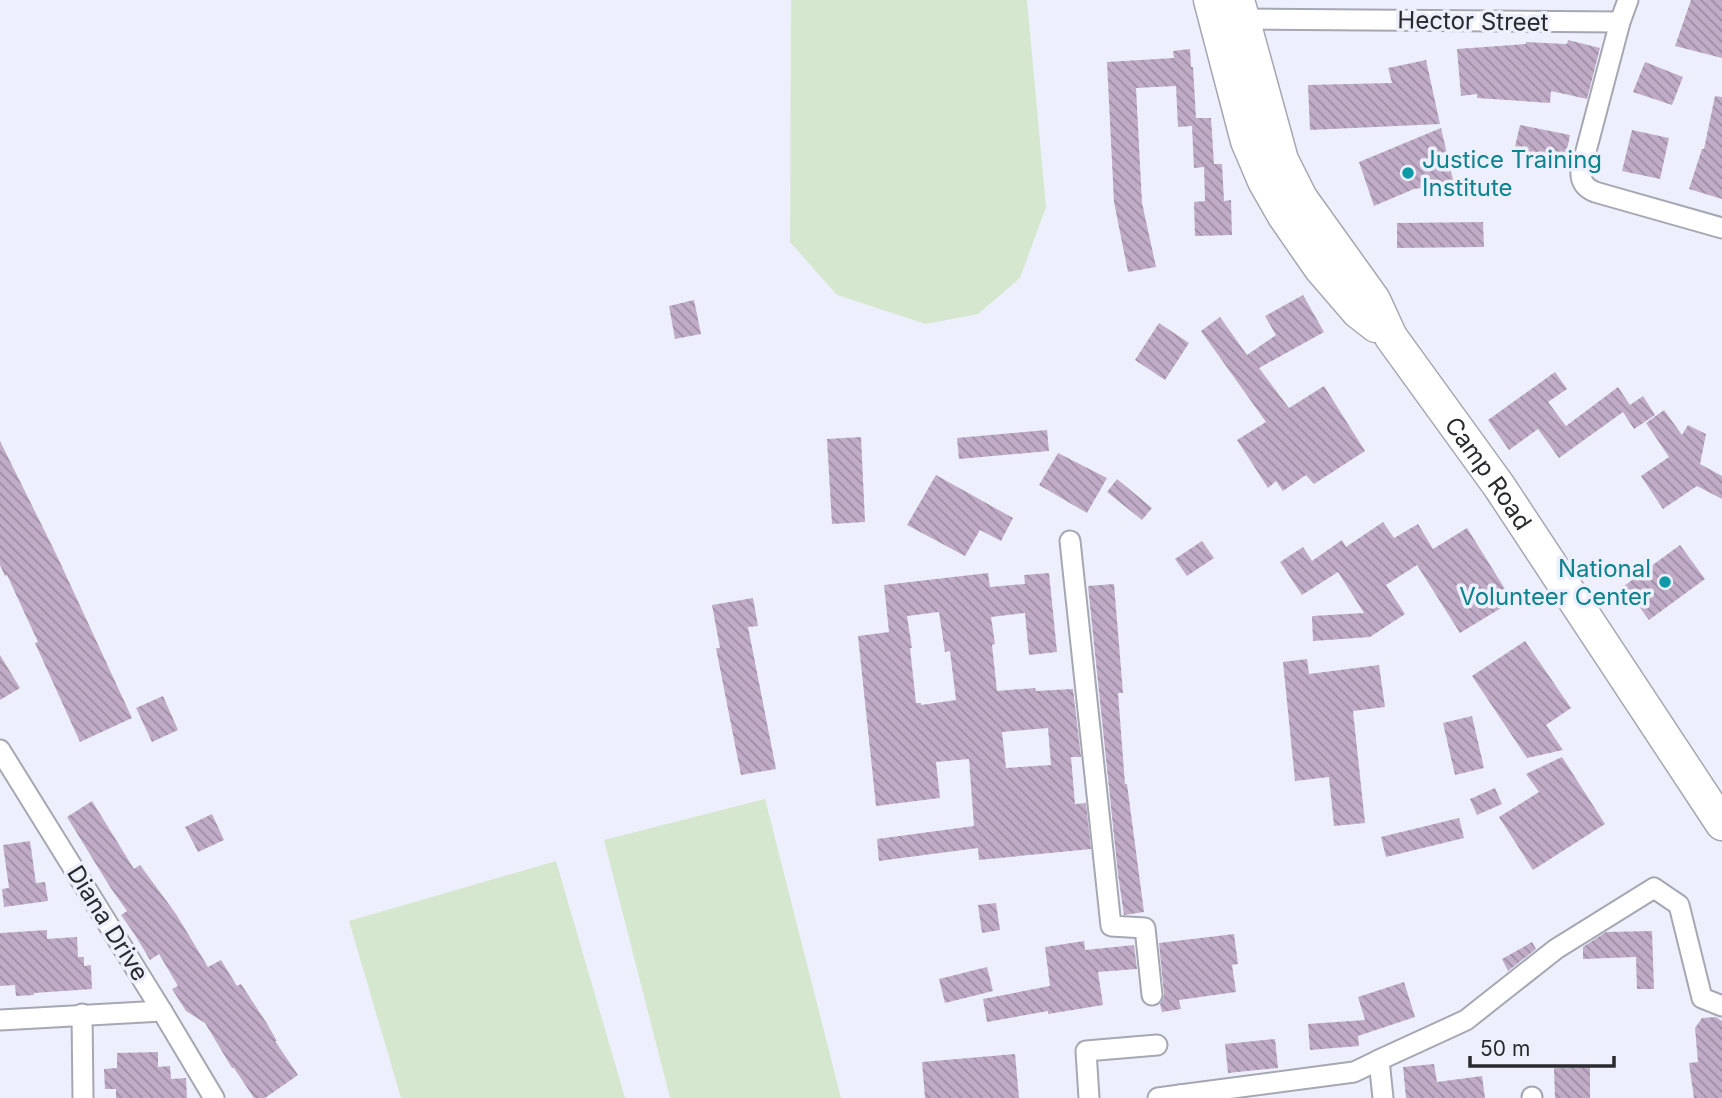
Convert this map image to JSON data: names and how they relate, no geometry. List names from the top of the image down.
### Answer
{
  "streets": {
    "main road": ["Camp Road"],
    "street": ["Hector Street", "Diana Drive"]
  },
  "crossings": [
    ["Hector Street", "Camp Road"]
  ],
  "places": ["Justice Training Institute", "National Volunteer Center"],
  "scale_bar": "50 m"
}
